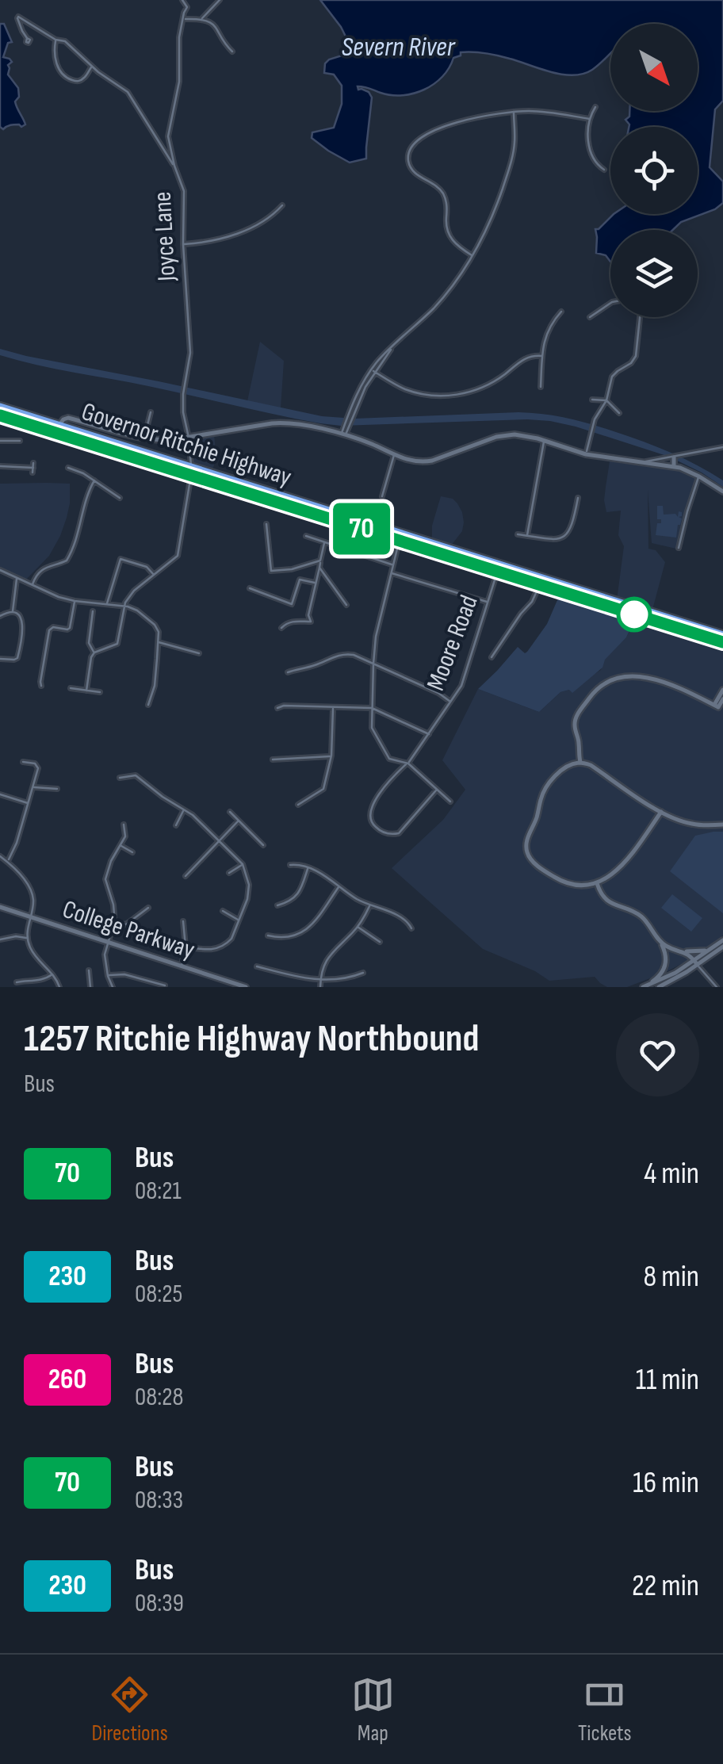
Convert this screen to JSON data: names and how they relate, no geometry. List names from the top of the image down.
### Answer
{
  "streets": {
    "highway": ["Governor Ritchie Highway"],
    "street": ["Joyce Lane", "Moore Road", "College Parkway"]
  },
  "crossings": [
    ["Joyce Lane", "Governor Ritchie Highway"],
    ["Governor Ritchie Highway", "Moore Road"]
  ],
  "water": ["Severn River"],
  "lines": ["bus line 70"],
  "north": "bottom right",
  "page": {
    "on_map": "70",
    "heading": ["1257 Ritchie Highway Northbound", "Bus"],
    "list": [
      {
        "mark": "70",
        "name": "Bus",
        "note": "08:21",
        "value": "4 min"
      },
      {
        "mark": "230",
        "name": "Bus",
        "note": "08:25",
        "value": "8 min"
      },
      {
        "mark": "260",
        "name": "Bus",
        "note": "08:28",
        "value": "11 min"
      },
      {
        "mark": "70",
        "name": "Bus",
        "note": "08:33",
        "value": "16 min"
      },
      {
        "mark": "230",
        "name": "Bus",
        "note": "08:39",
        "value": "22 min"
      }
    ],
    "tabs": ["Directions", "Map", "Tickets"]
  }
}
